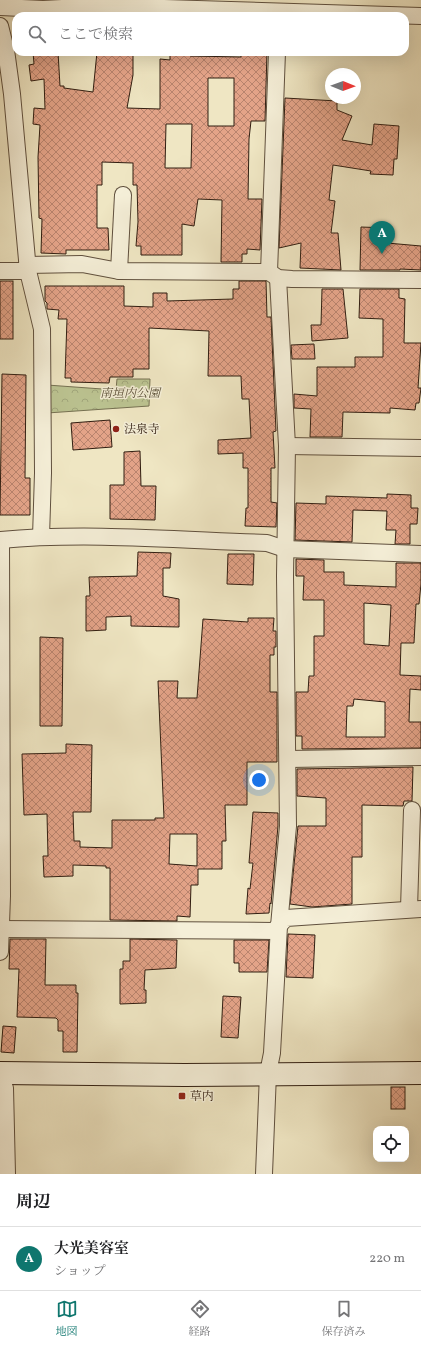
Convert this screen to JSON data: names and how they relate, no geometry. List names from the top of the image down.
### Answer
{
  "parks": ["南垣内公園"],
  "places": {
    "other": ["法泉寺"],
    "transit": ["草内"]
  },
  "north": "right",
  "page": {
    "search": "ここで検索",
    "pins": "A",
    "heading": "周辺",
    "list": [
      {
        "mark": "A",
        "name": "大光美容室",
        "note": "ショップ",
        "value": "220 m"
      }
    ],
    "nav": ["地図", "経路", "保存済み"]
  }
}
